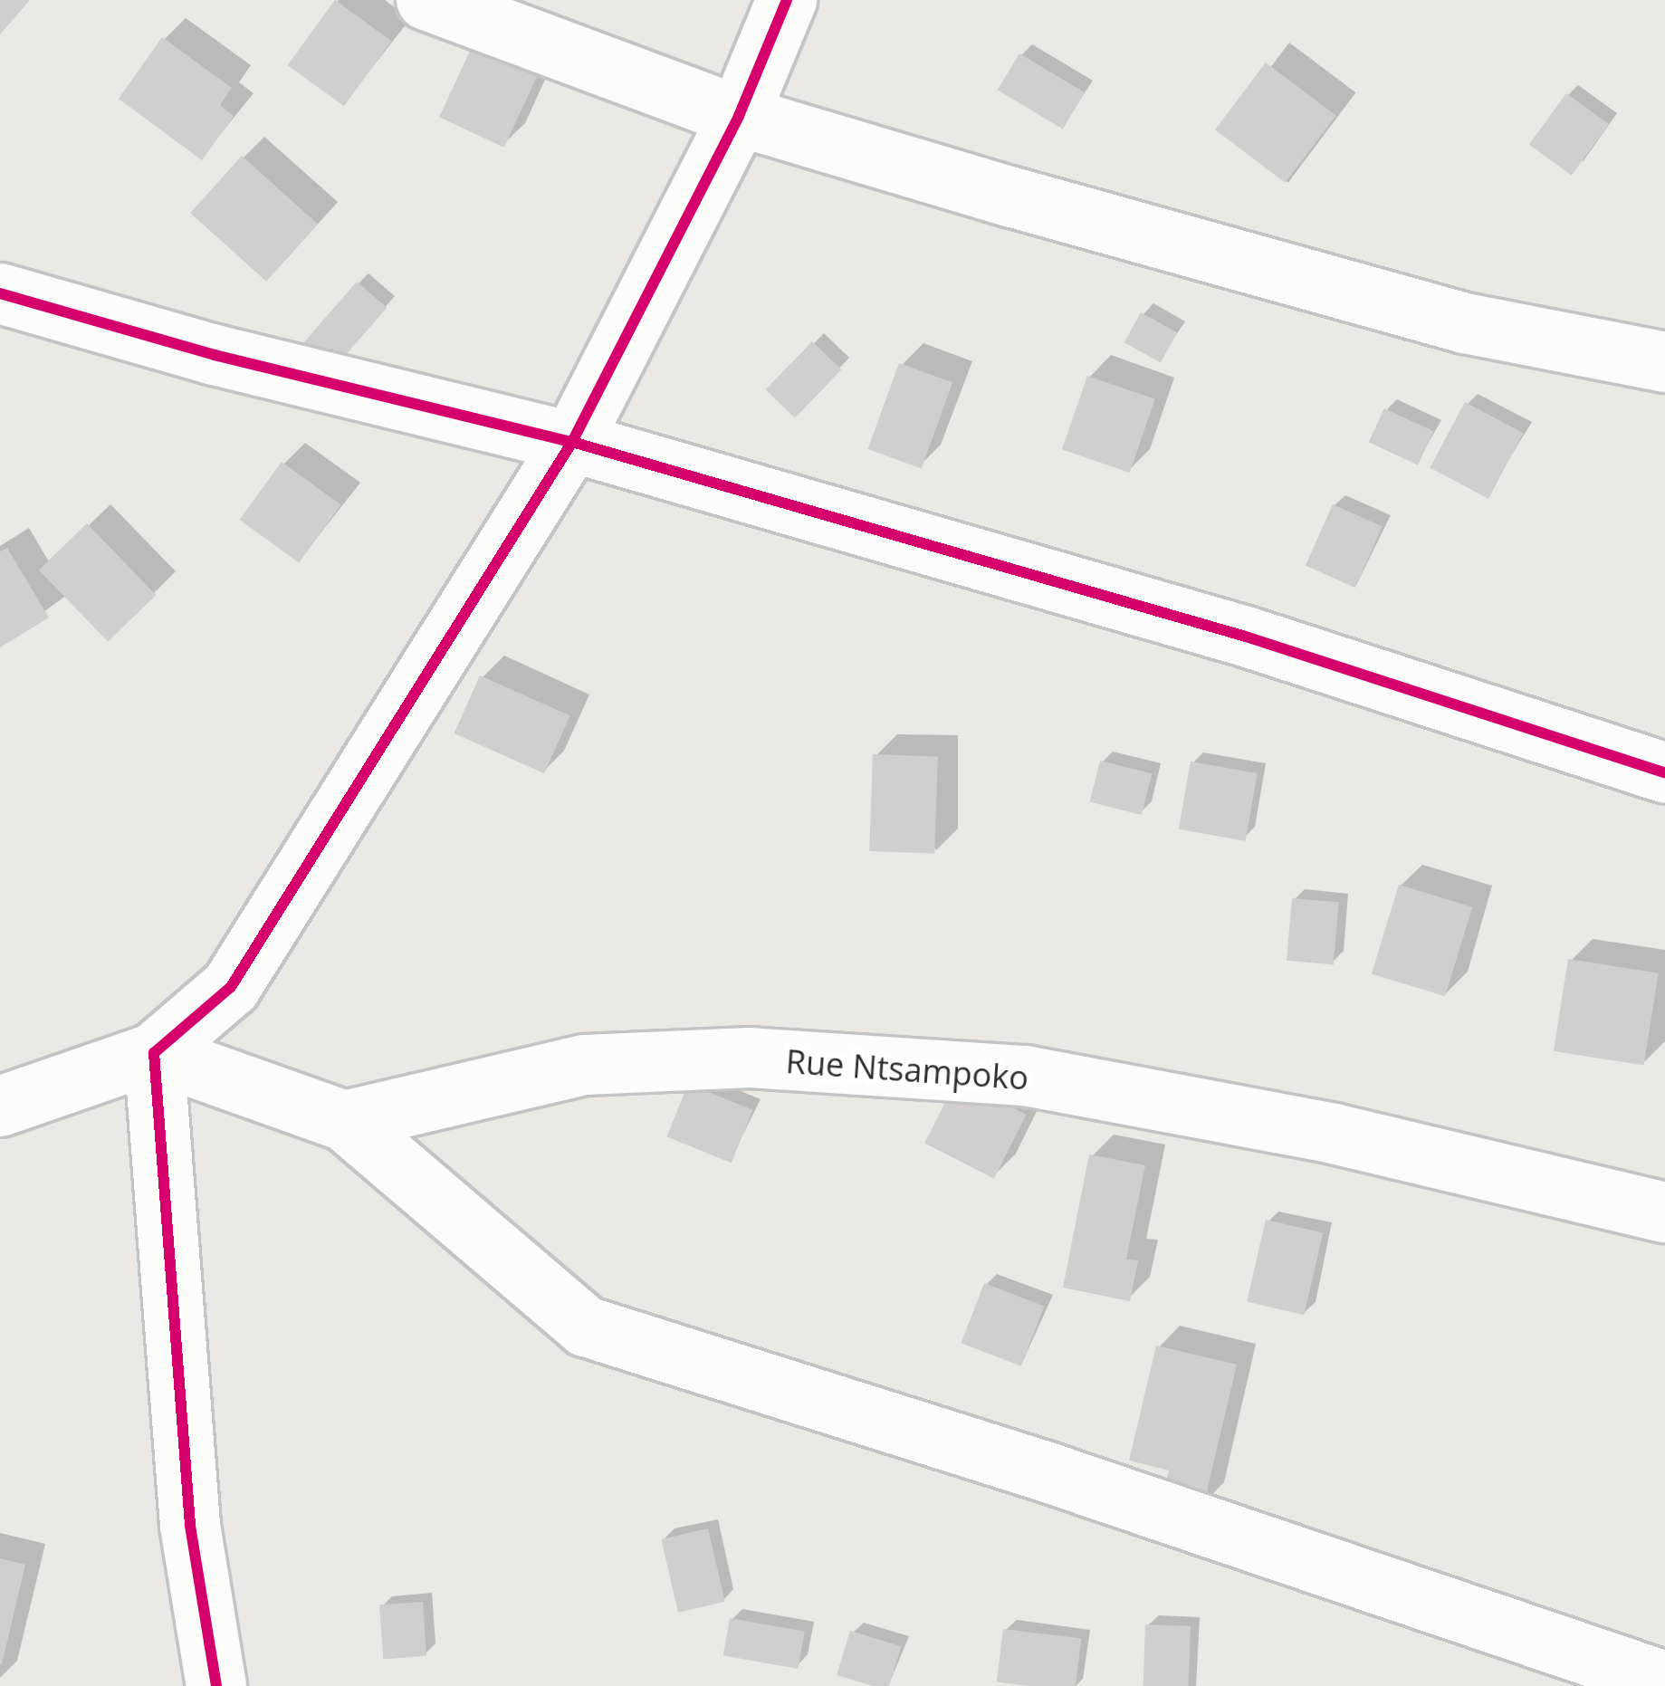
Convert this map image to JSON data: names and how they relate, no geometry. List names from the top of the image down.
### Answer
{
  "streets": {
    "street": ["Rue Ntsampoko"]
  }
}
